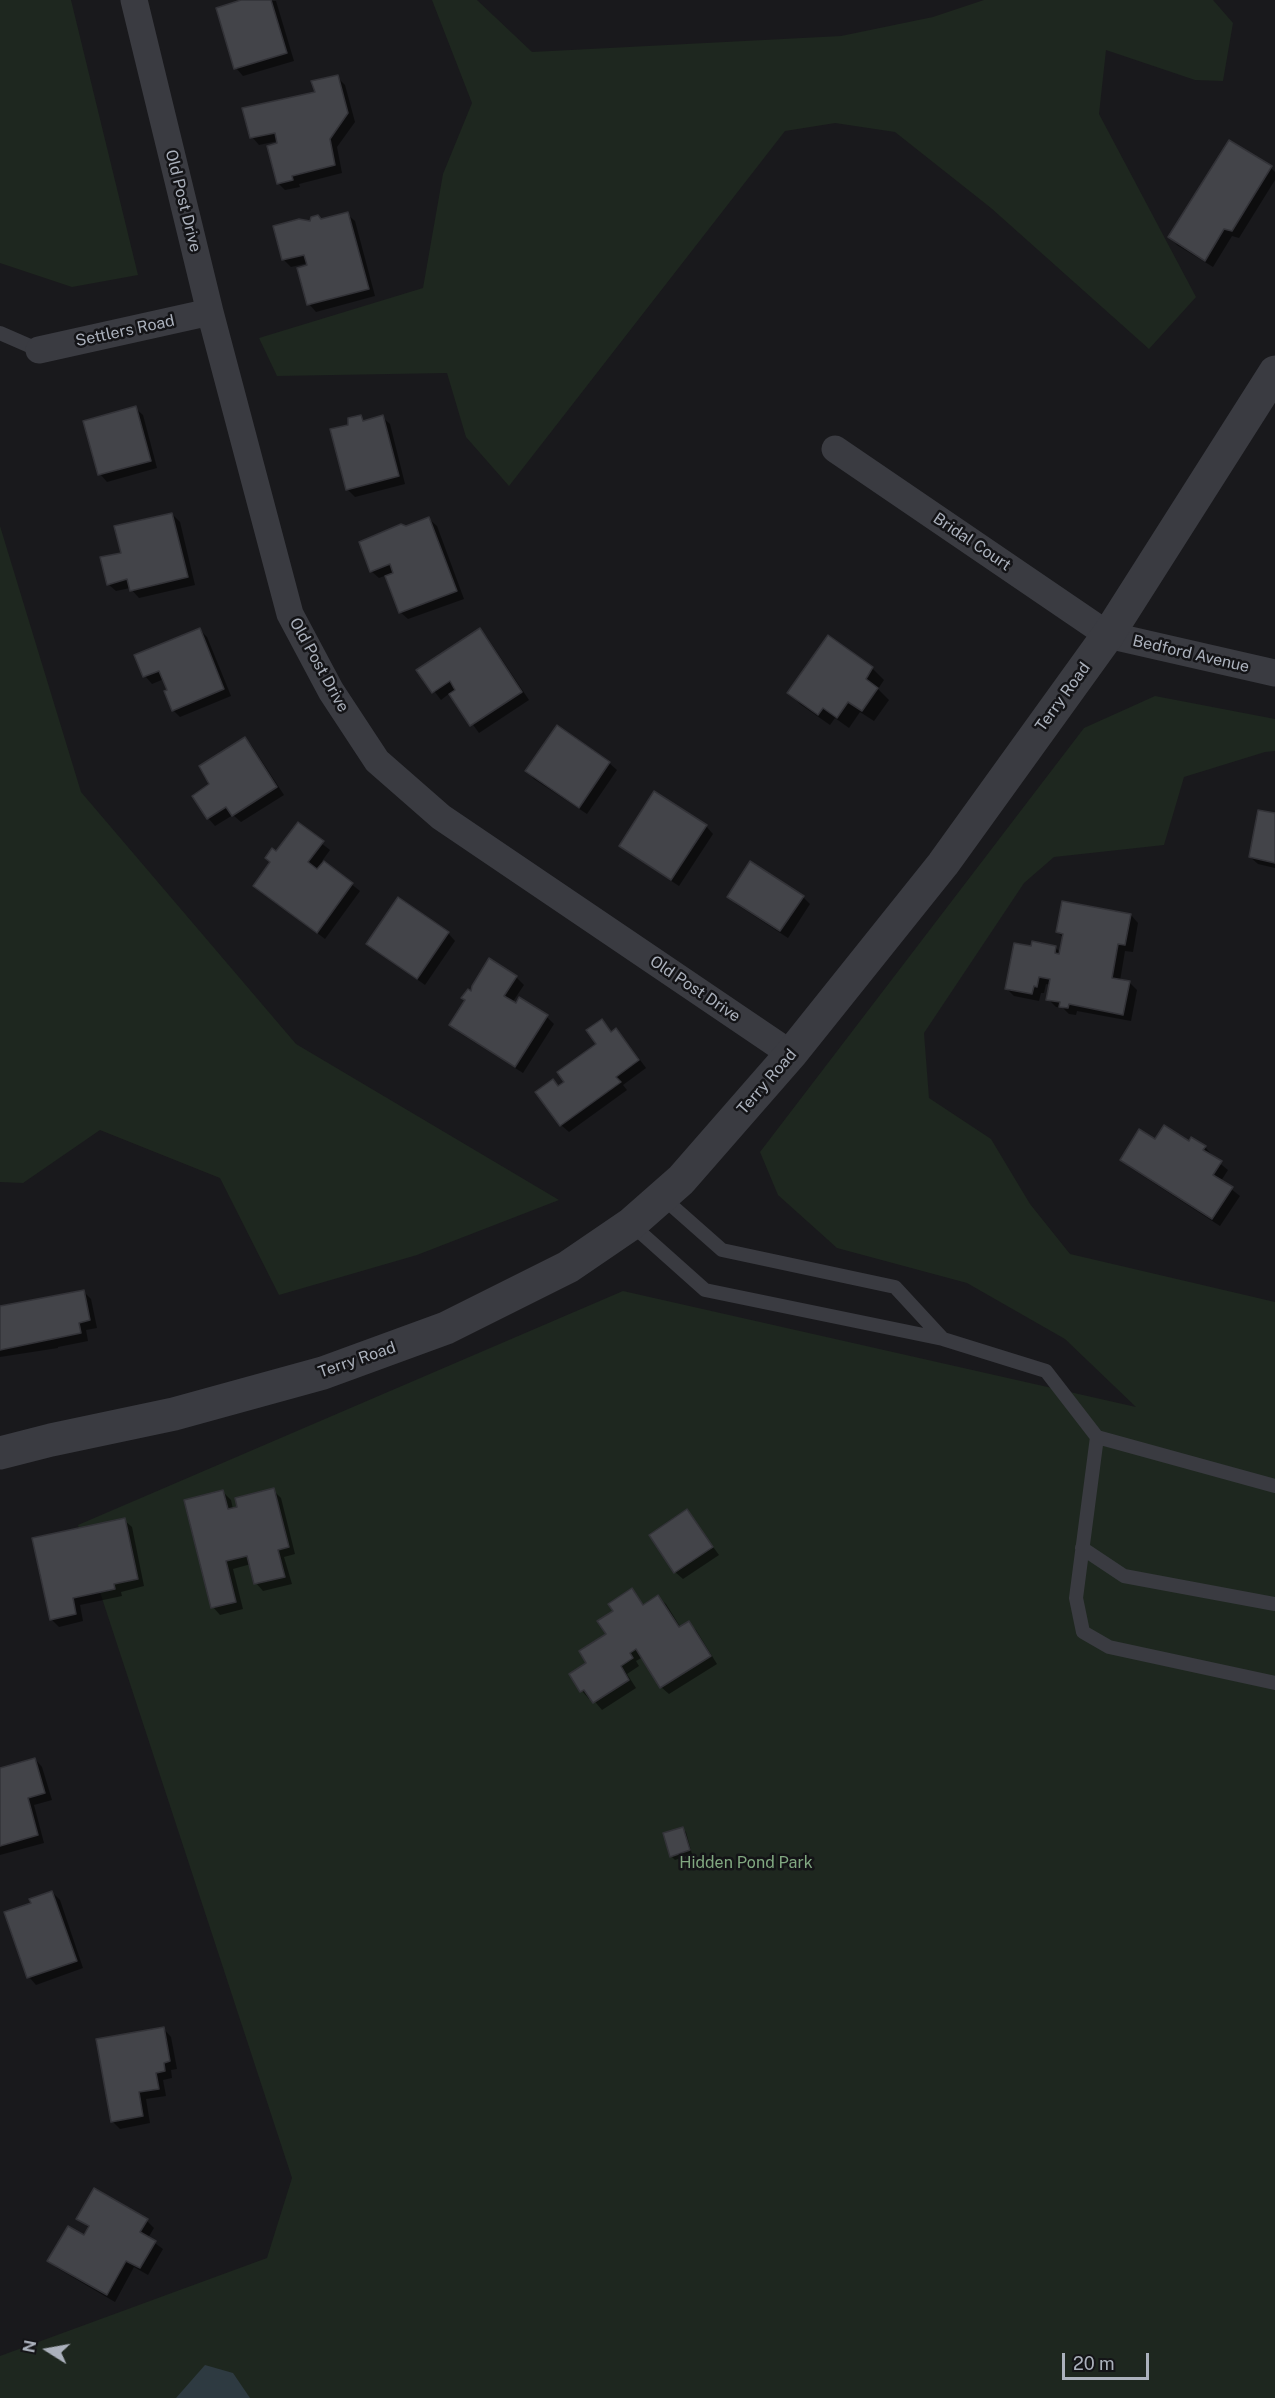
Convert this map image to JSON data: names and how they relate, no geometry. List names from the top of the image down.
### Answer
{
  "streets": {
    "street": [
      "Old Post Drive",
      "Settlers Road",
      "Bridal Court",
      "Bedford Avenue",
      "Terry Road"
    ]
  },
  "crossings": [
    ["Old Post Drive", "Settlers Road"],
    ["Old Post Drive", "Terry Road"],
    ["Bridal Court", "Bedford Avenue"],
    ["Bridal Court", "Terry Road"],
    ["Bedford Avenue", "Terry Road"]
  ],
  "parks": ["Hidden Pond Park"],
  "scale_bar": "20 m",
  "north": "left"
}
